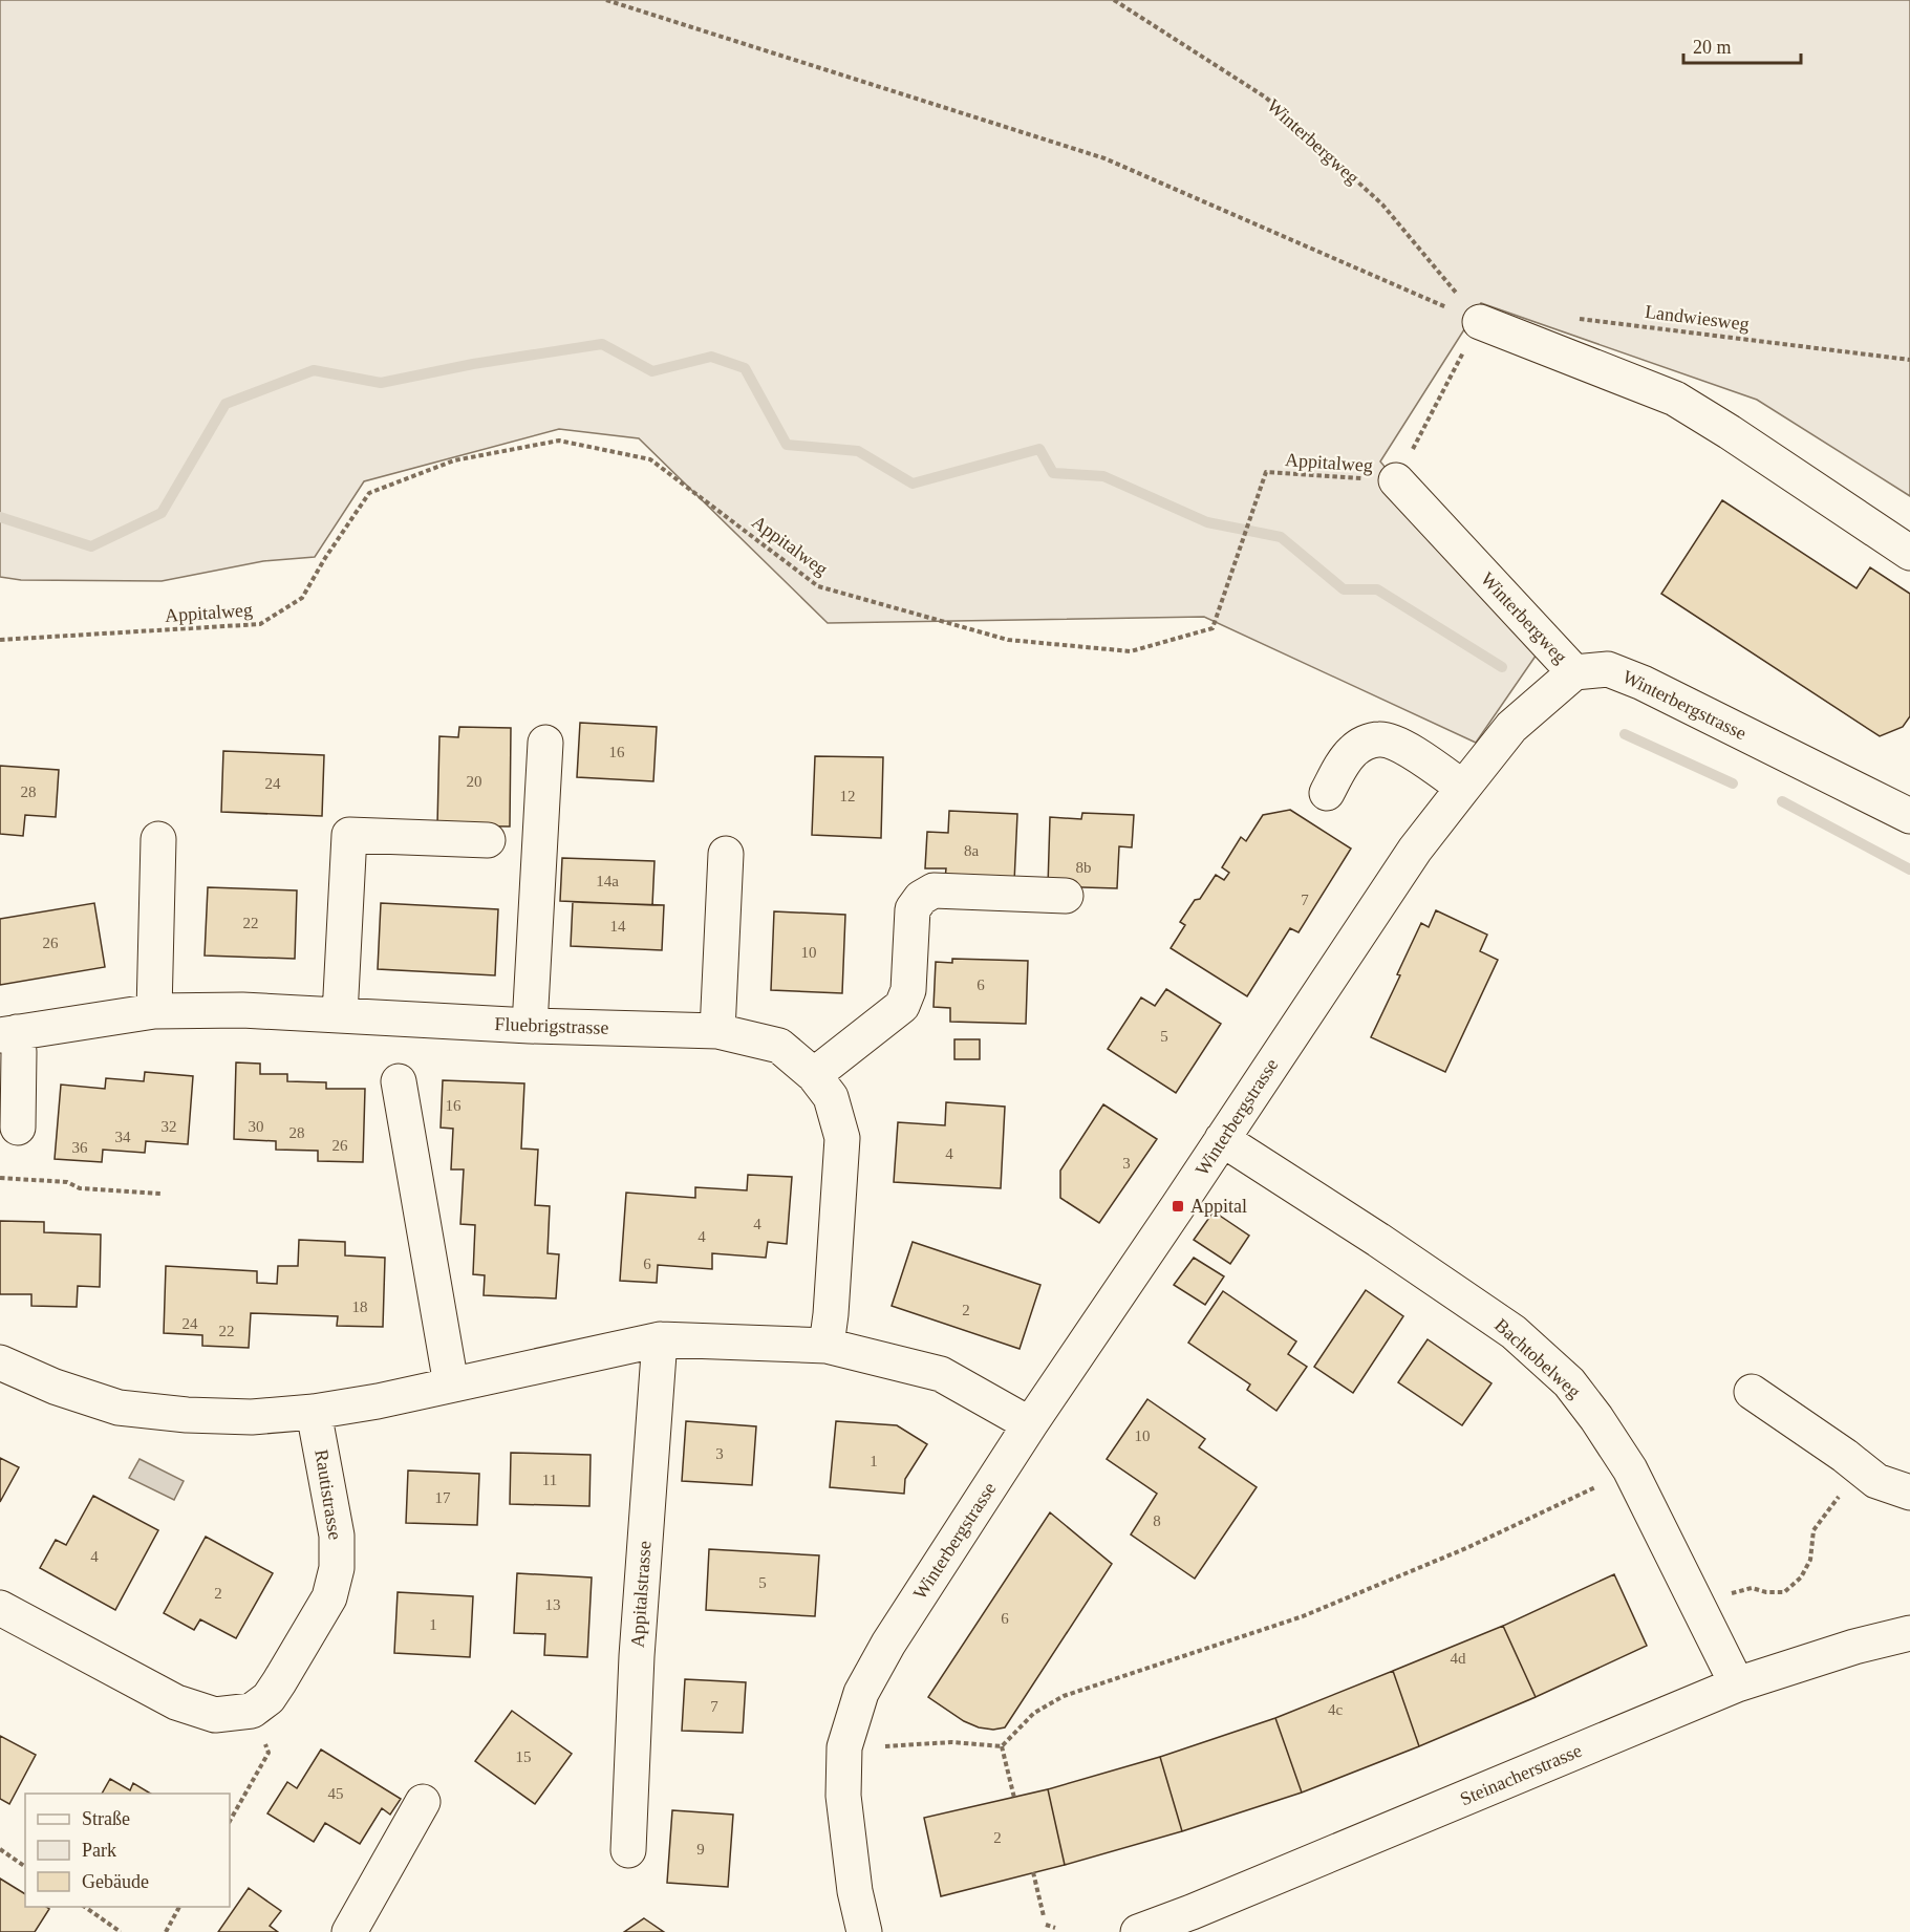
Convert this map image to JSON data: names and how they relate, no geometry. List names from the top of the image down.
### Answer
{
  "streets": {
    "street": [
      "Winterbergweg",
      "Winterbergstrasse",
      "Fluebrigstrasse",
      "Bachtobelweg",
      "Rautistrasse",
      "Appitalstrasse",
      "Steinacherstrasse"
    ],
    "path": ["Landwiesweg", "Appitalweg"]
  },
  "crossings": [
    ["Winterbergweg", "Appitalweg"],
    ["Winterbergweg", "Winterbergstrasse"],
    ["Winterbergstrasse", "Bachtobelweg"],
    ["Bachtobelweg", "Steinacherstrasse"]
  ],
  "places": {
    "transit": ["Appital"]
  },
  "house_numbers": [
    "16",
    "20",
    "24",
    "28",
    "12",
    "8a",
    "8b",
    "14a",
    "7",
    "22",
    "14",
    "26",
    "10",
    "6",
    "5",
    "16",
    "32",
    "30",
    "28",
    "34",
    "26",
    "36",
    "4",
    "3",
    "4",
    "4",
    "6",
    "18",
    "2",
    "24",
    "22",
    "10",
    "3",
    "1",
    "11",
    "17",
    "8",
    "4",
    "5",
    "2",
    "13",
    "6",
    "1",
    "4d",
    "7",
    "4c",
    "15",
    "45",
    "2",
    "9"
  ],
  "legend": ["Straße", "Park", "Gebäude"],
  "scale_bar": "20 m"
}
